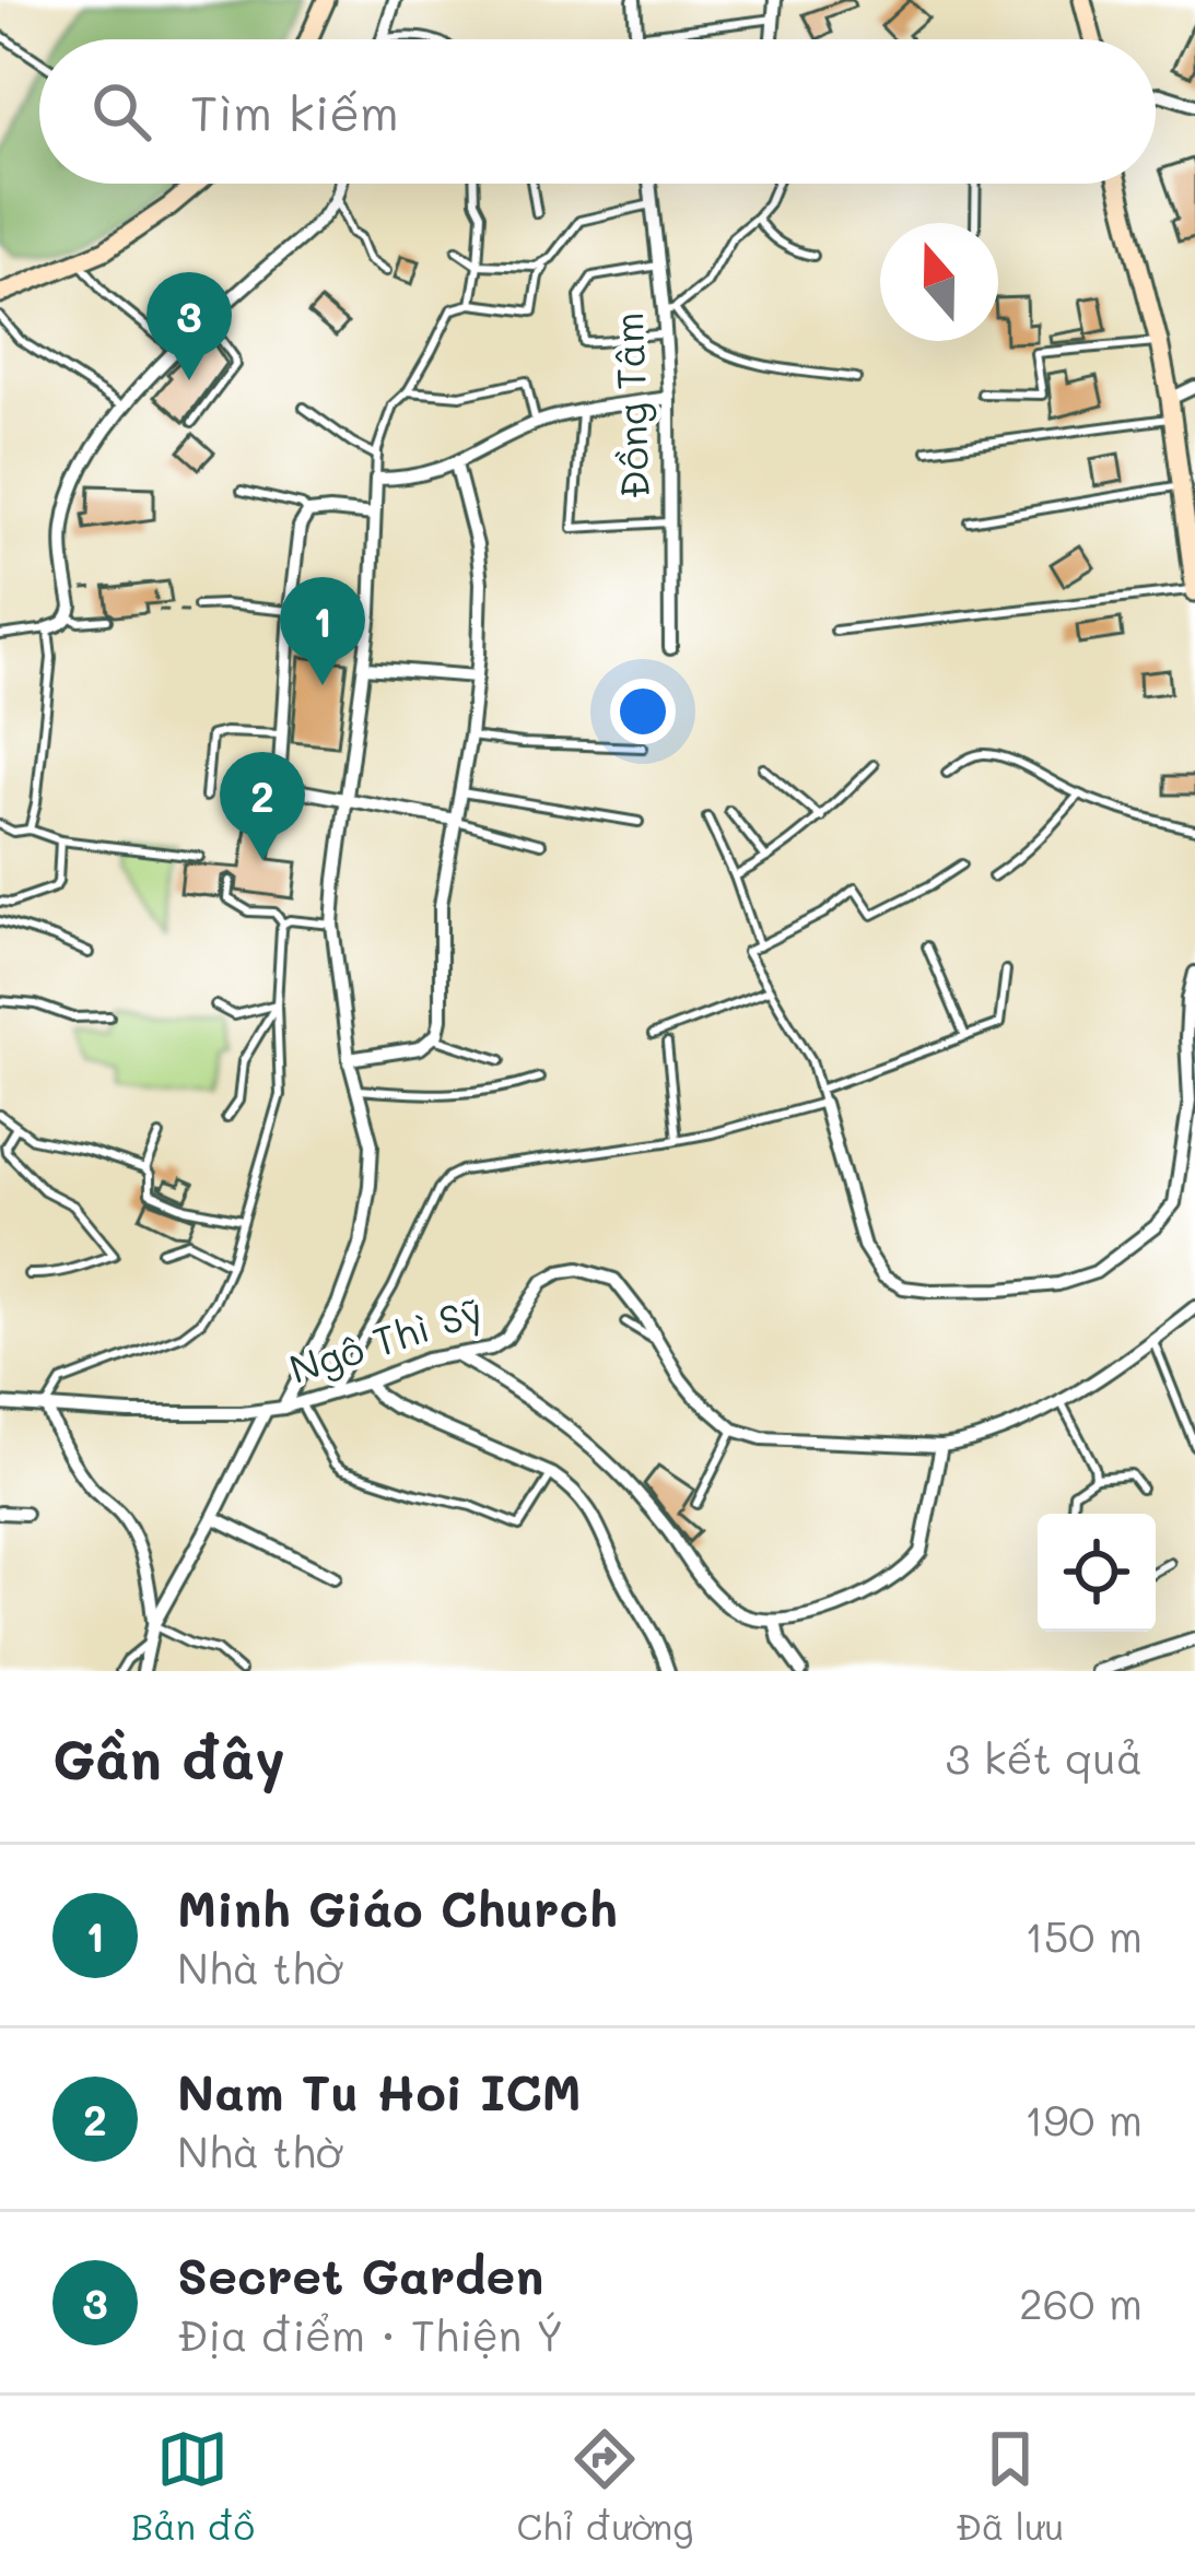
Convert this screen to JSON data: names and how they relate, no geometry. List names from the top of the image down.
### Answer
{
  "streets": {
    "street": ["Đồng Tâm", "Ngô Thì Sỹ"]
  },
  "north": "top",
  "page": {
    "search": "Tìm kiếm",
    "pins": ["3", "1", "2"],
    "heading": ["Gần đây", "3 kết quả"],
    "list": [
      {
        "mark": "1",
        "name": "Minh Giáo Church",
        "note": "Nhà thờ",
        "value": "150 m"
      },
      {
        "mark": "2",
        "name": "Nam Tu Hoi ICM",
        "note": "Nhà thờ",
        "value": "190 m"
      },
      {
        "mark": "3",
        "name": "Secret Garden",
        "note": "Địa điểm · Thiện Ý",
        "value": "260 m"
      }
    ],
    "nav": ["Bản đồ", "Chỉ đường", "Đã lưu"]
  }
}
